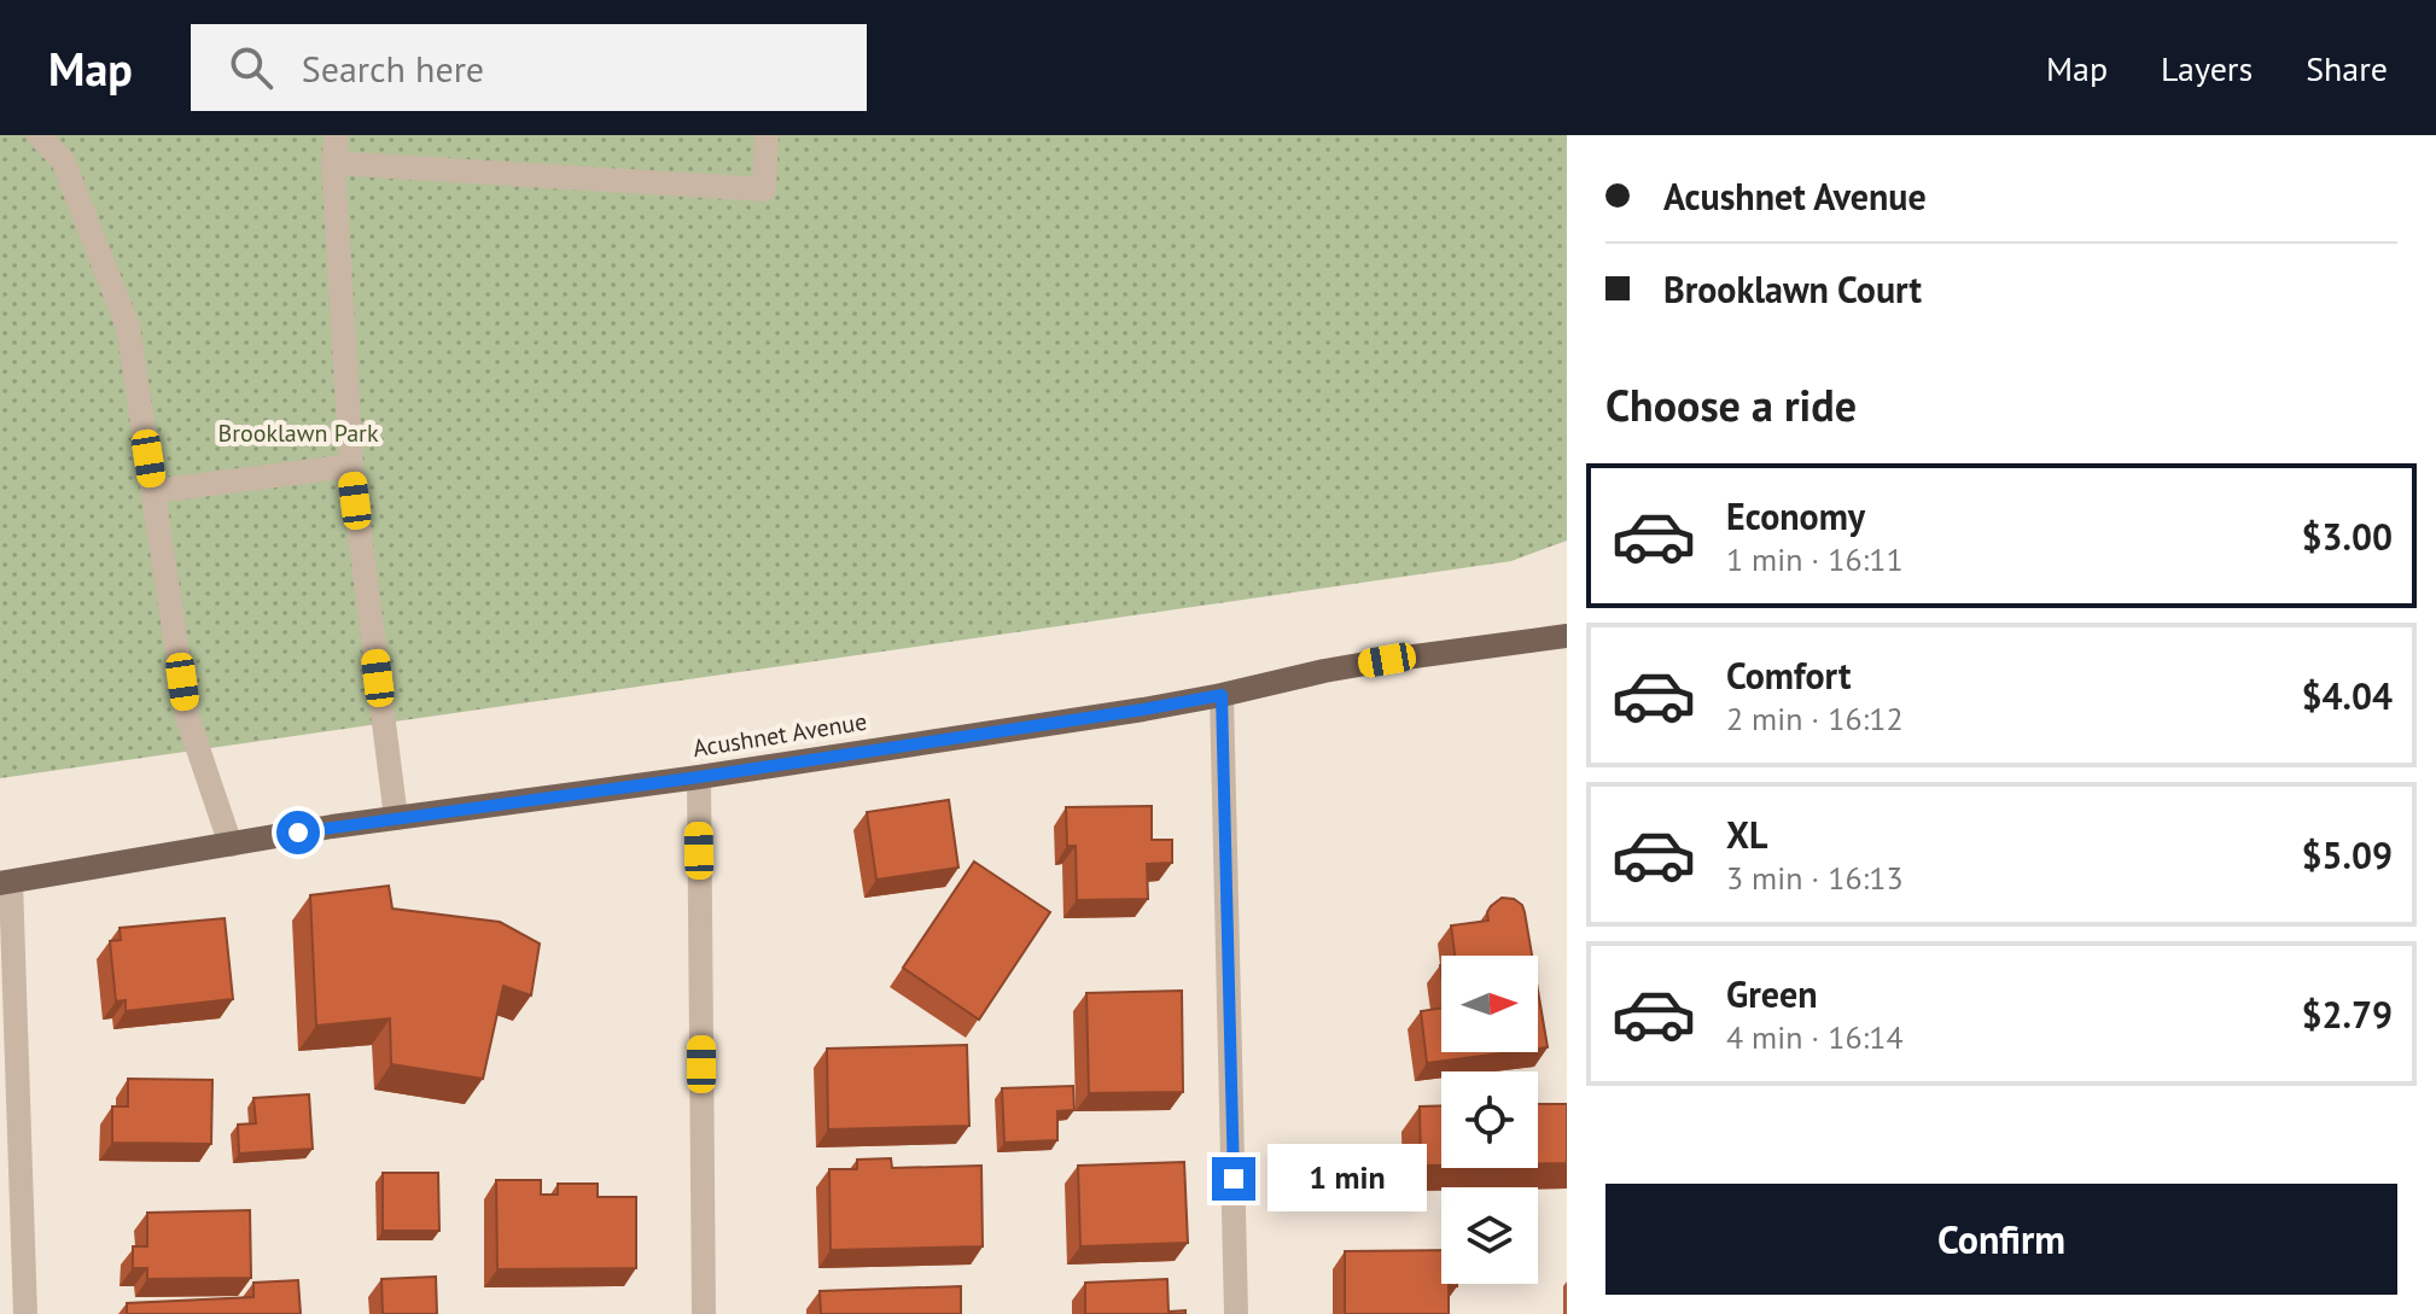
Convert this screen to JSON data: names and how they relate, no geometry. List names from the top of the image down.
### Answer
{
  "streets": {
    "main road": ["Acushnet Avenue"]
  },
  "parks": ["Brooklawn Park"],
  "north": "right",
  "page": {
    "header": "Map",
    "search": "Search here",
    "nav": ["Map", "Layers", "Share"],
    "banner": ["Acushnet Avenue", "Brooklawn Court"],
    "heading": "Choose a ride",
    "list": [
      {
        "name": "Economy",
        "note": "1 min · 16:11",
        "value": "$3.00"
      },
      {
        "name": "Comfort",
        "note": "2 min · 16:12",
        "value": "$4.04"
      },
      {
        "name": "XL",
        "note": "3 min · 16:13",
        "value": "$5.09"
      },
      {
        "name": "Green",
        "note": "4 min · 16:14",
        "value": "$2.79"
      }
    ],
    "bubble": "1 min",
    "buttons": "Confirm"
  }
}
